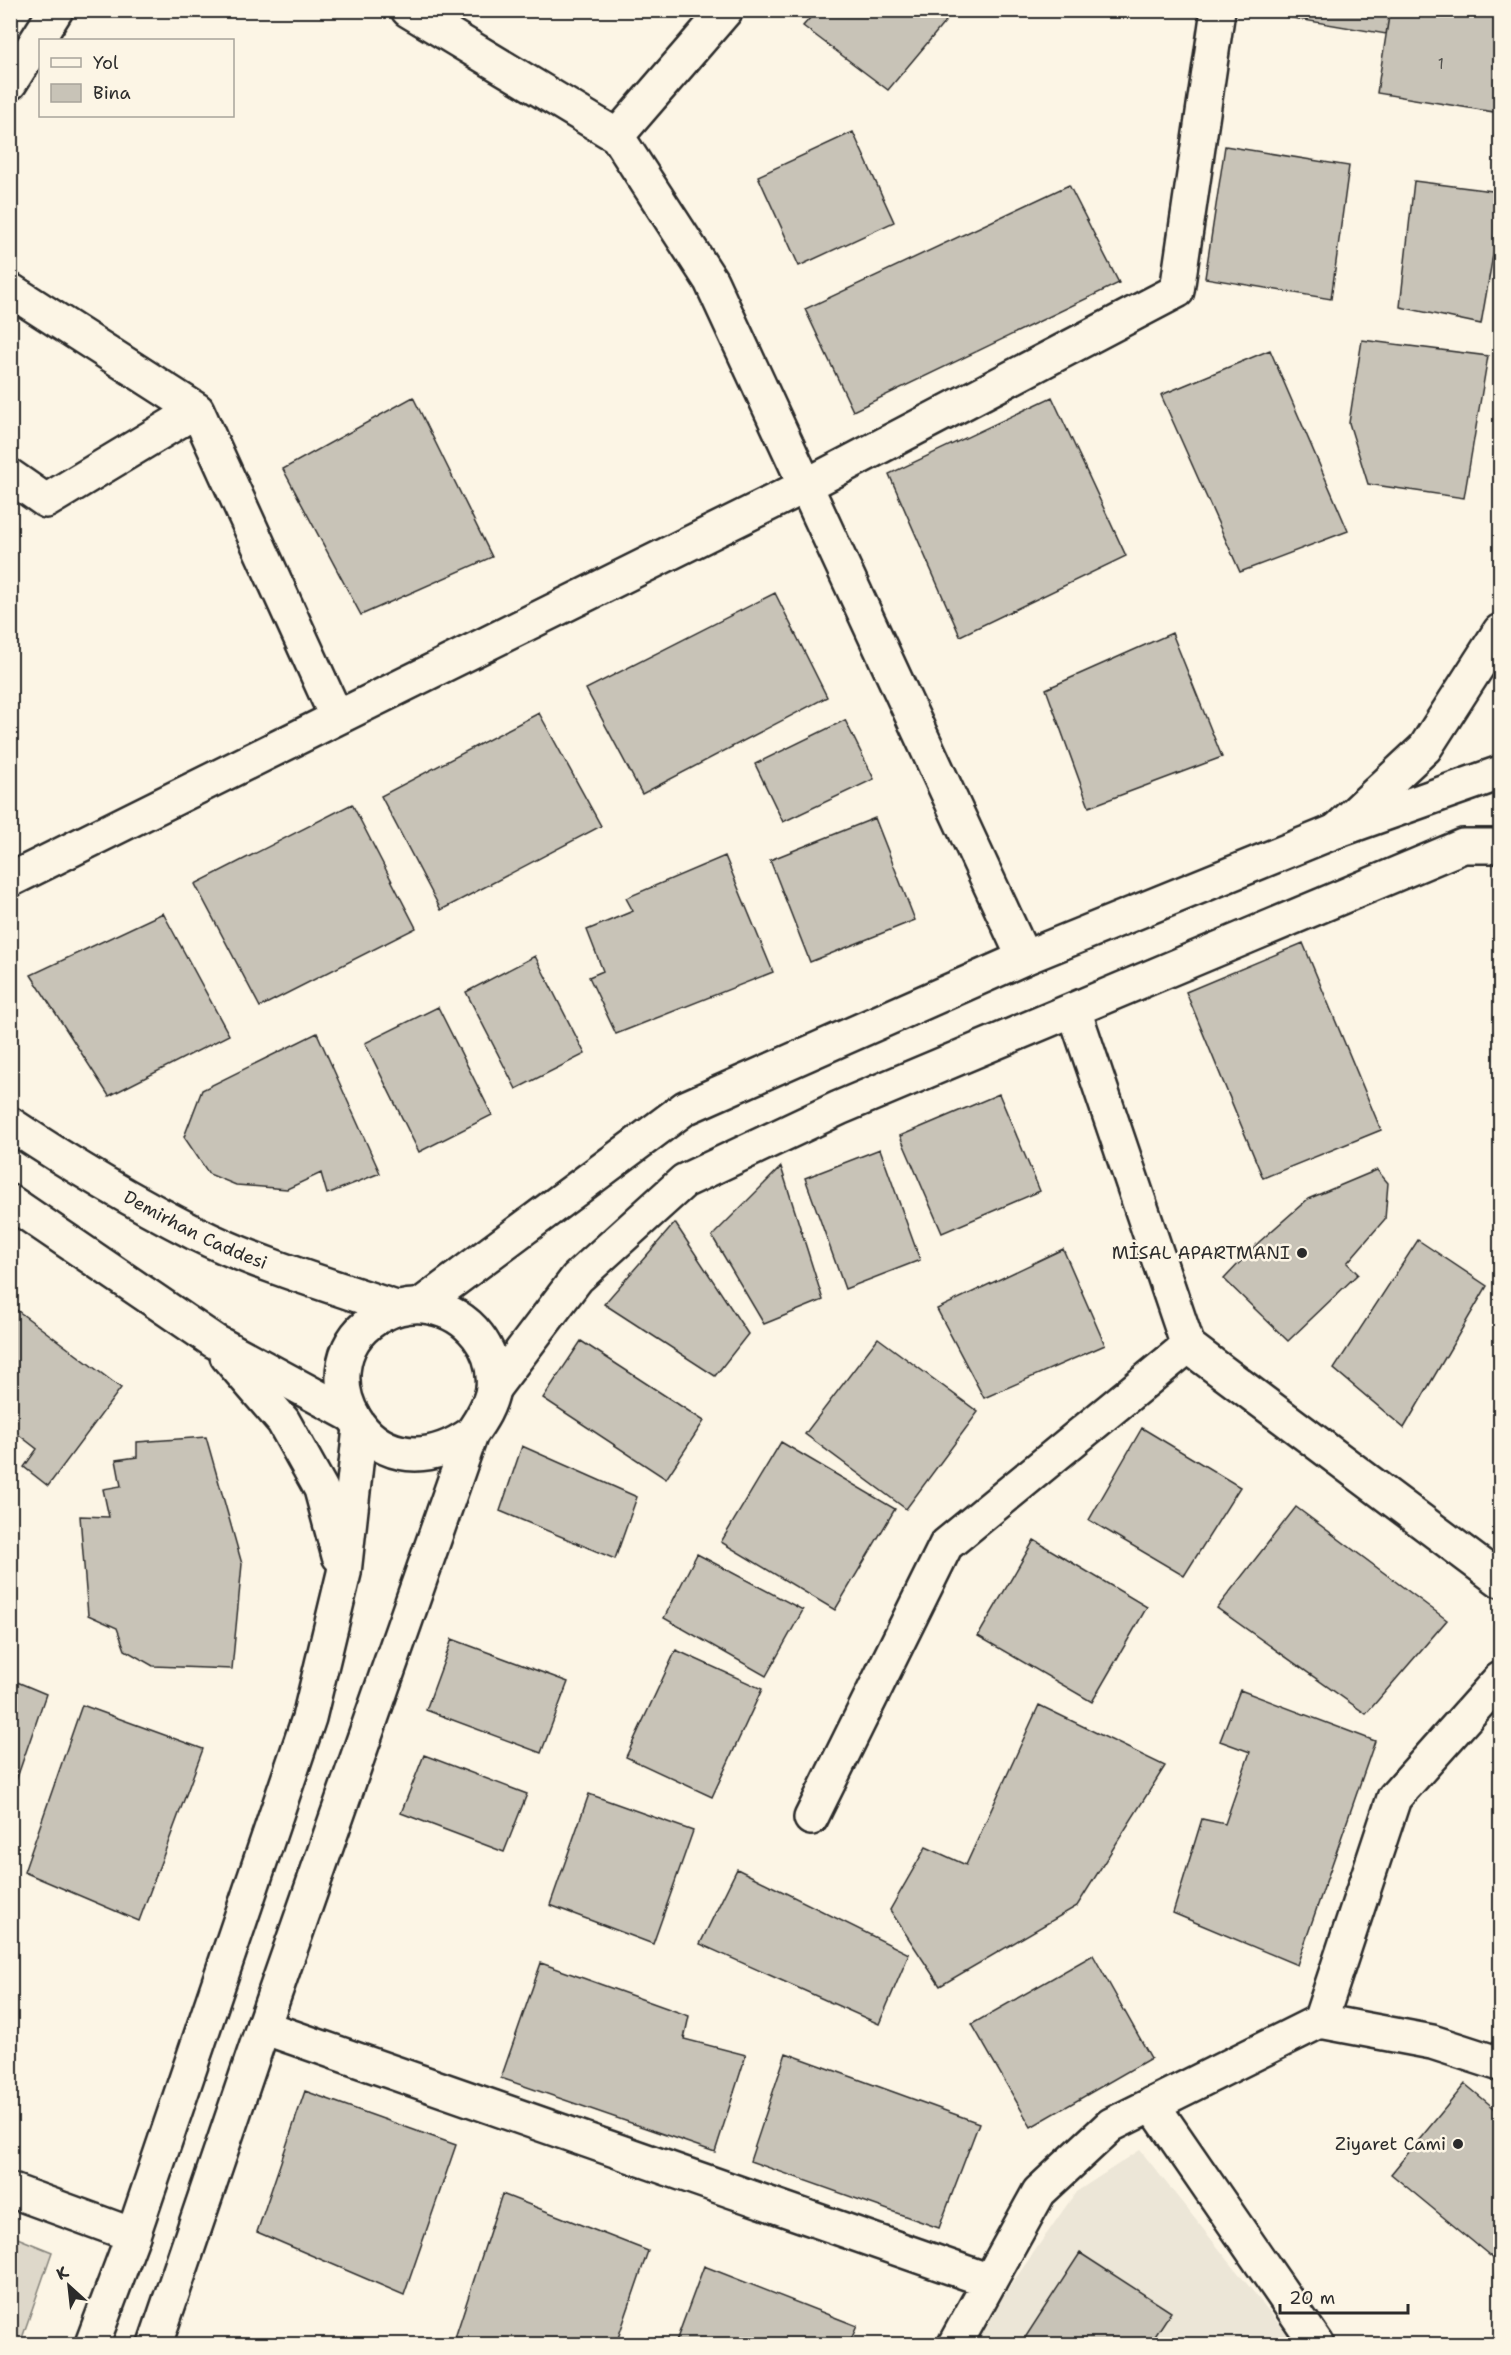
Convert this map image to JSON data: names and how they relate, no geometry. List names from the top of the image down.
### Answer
{
  "streets": {
    "street": ["Demirhan Caddesi"]
  },
  "places": ["MİSAL APARTMANI", "Ziyaret Cami"],
  "house_numbers": ["1"],
  "legend": ["Yol", "Bina"],
  "scale_bar": "20 m",
  "north": "top left"
}
